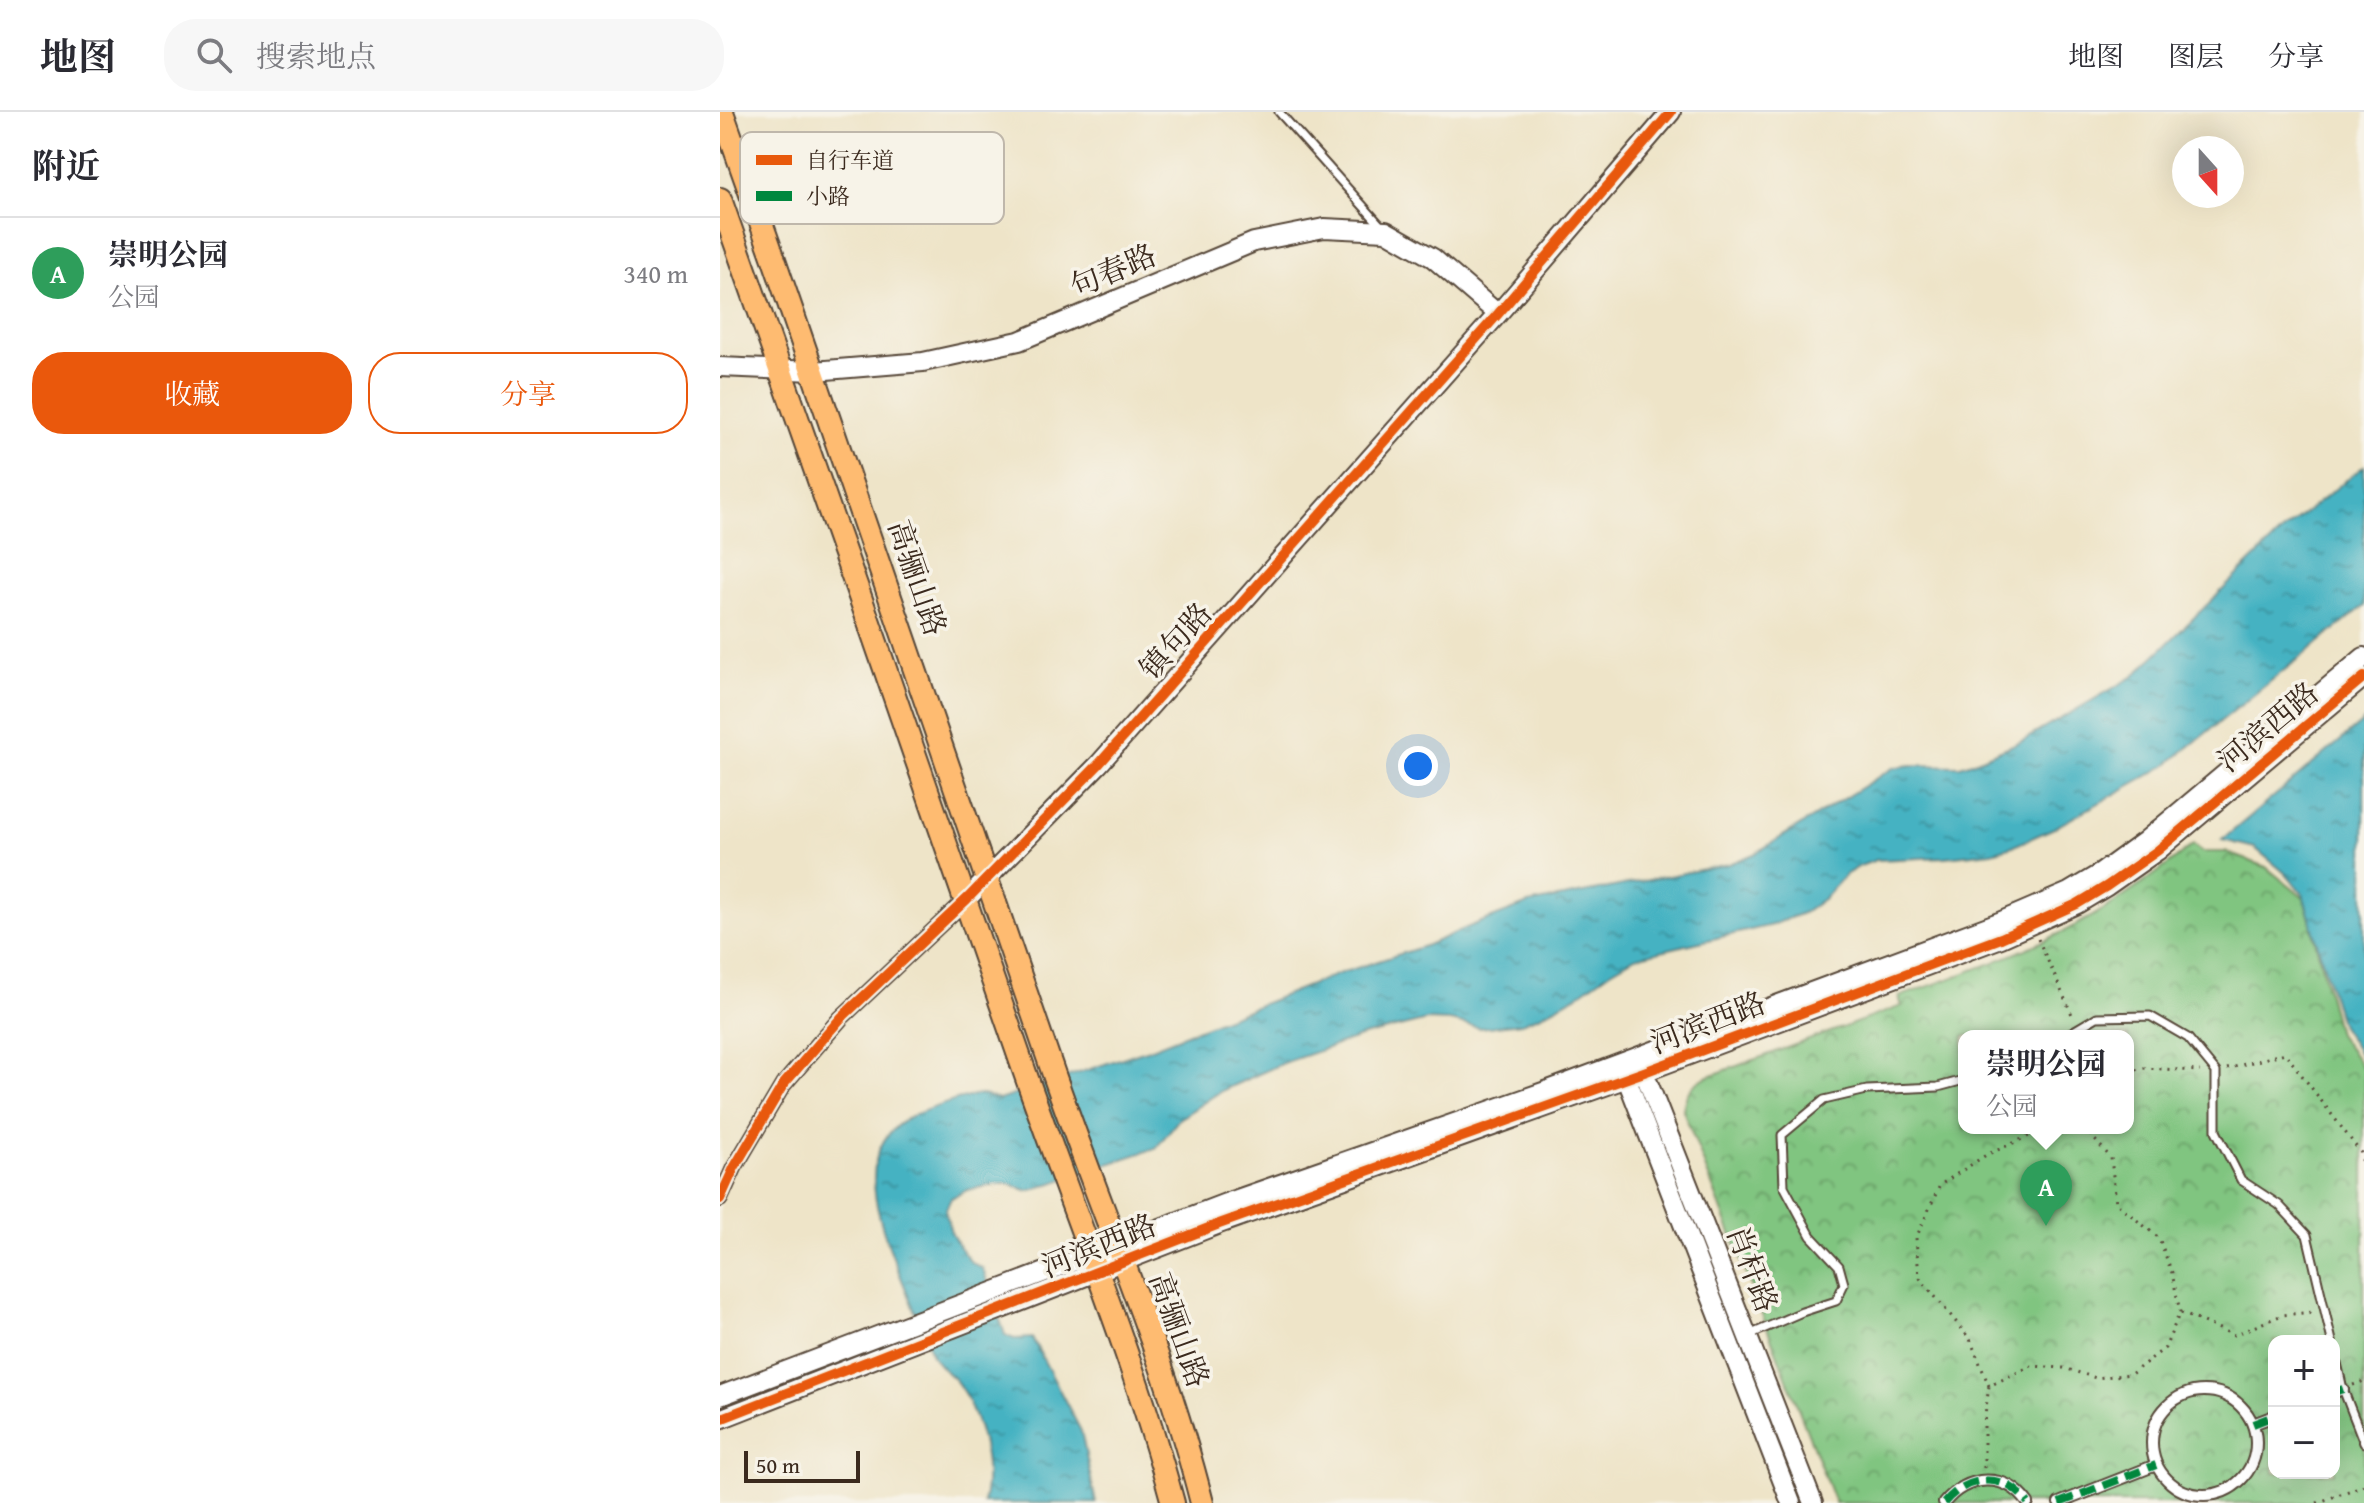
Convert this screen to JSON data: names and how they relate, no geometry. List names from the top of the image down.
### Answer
{
  "streets": {
    "main road": ["高骊山路"],
    "street": [
      "句春路",
      "镇句路",
      "河滨西路",
      "肖杆路"
    ]
  },
  "crossings": [
    ["句春路", "高骊山路"],
    ["句春路", "镇句路"],
    ["高骊山路", "镇句路"],
    ["高骊山路", "河滨西路"],
    ["河滨西路", "肖杆路"]
  ],
  "legend": ["自行车道", "小路"],
  "scale_bar": "50 m",
  "north": "bottom",
  "page": {
    "header": "地图",
    "search": "搜索地点",
    "nav": ["地图", "图层", "分享"],
    "heading": "附近",
    "list": [
      {
        "mark": "A",
        "name": "崇明公园",
        "note": "公园",
        "value": "340 m"
      }
    ],
    "buttons": ["收藏", "分享"],
    "popup": ["崇明公园", "公园"],
    "pins": "A",
    "map_buttons": ["+", "−"],
    "scale": "50 m"
  }
}
